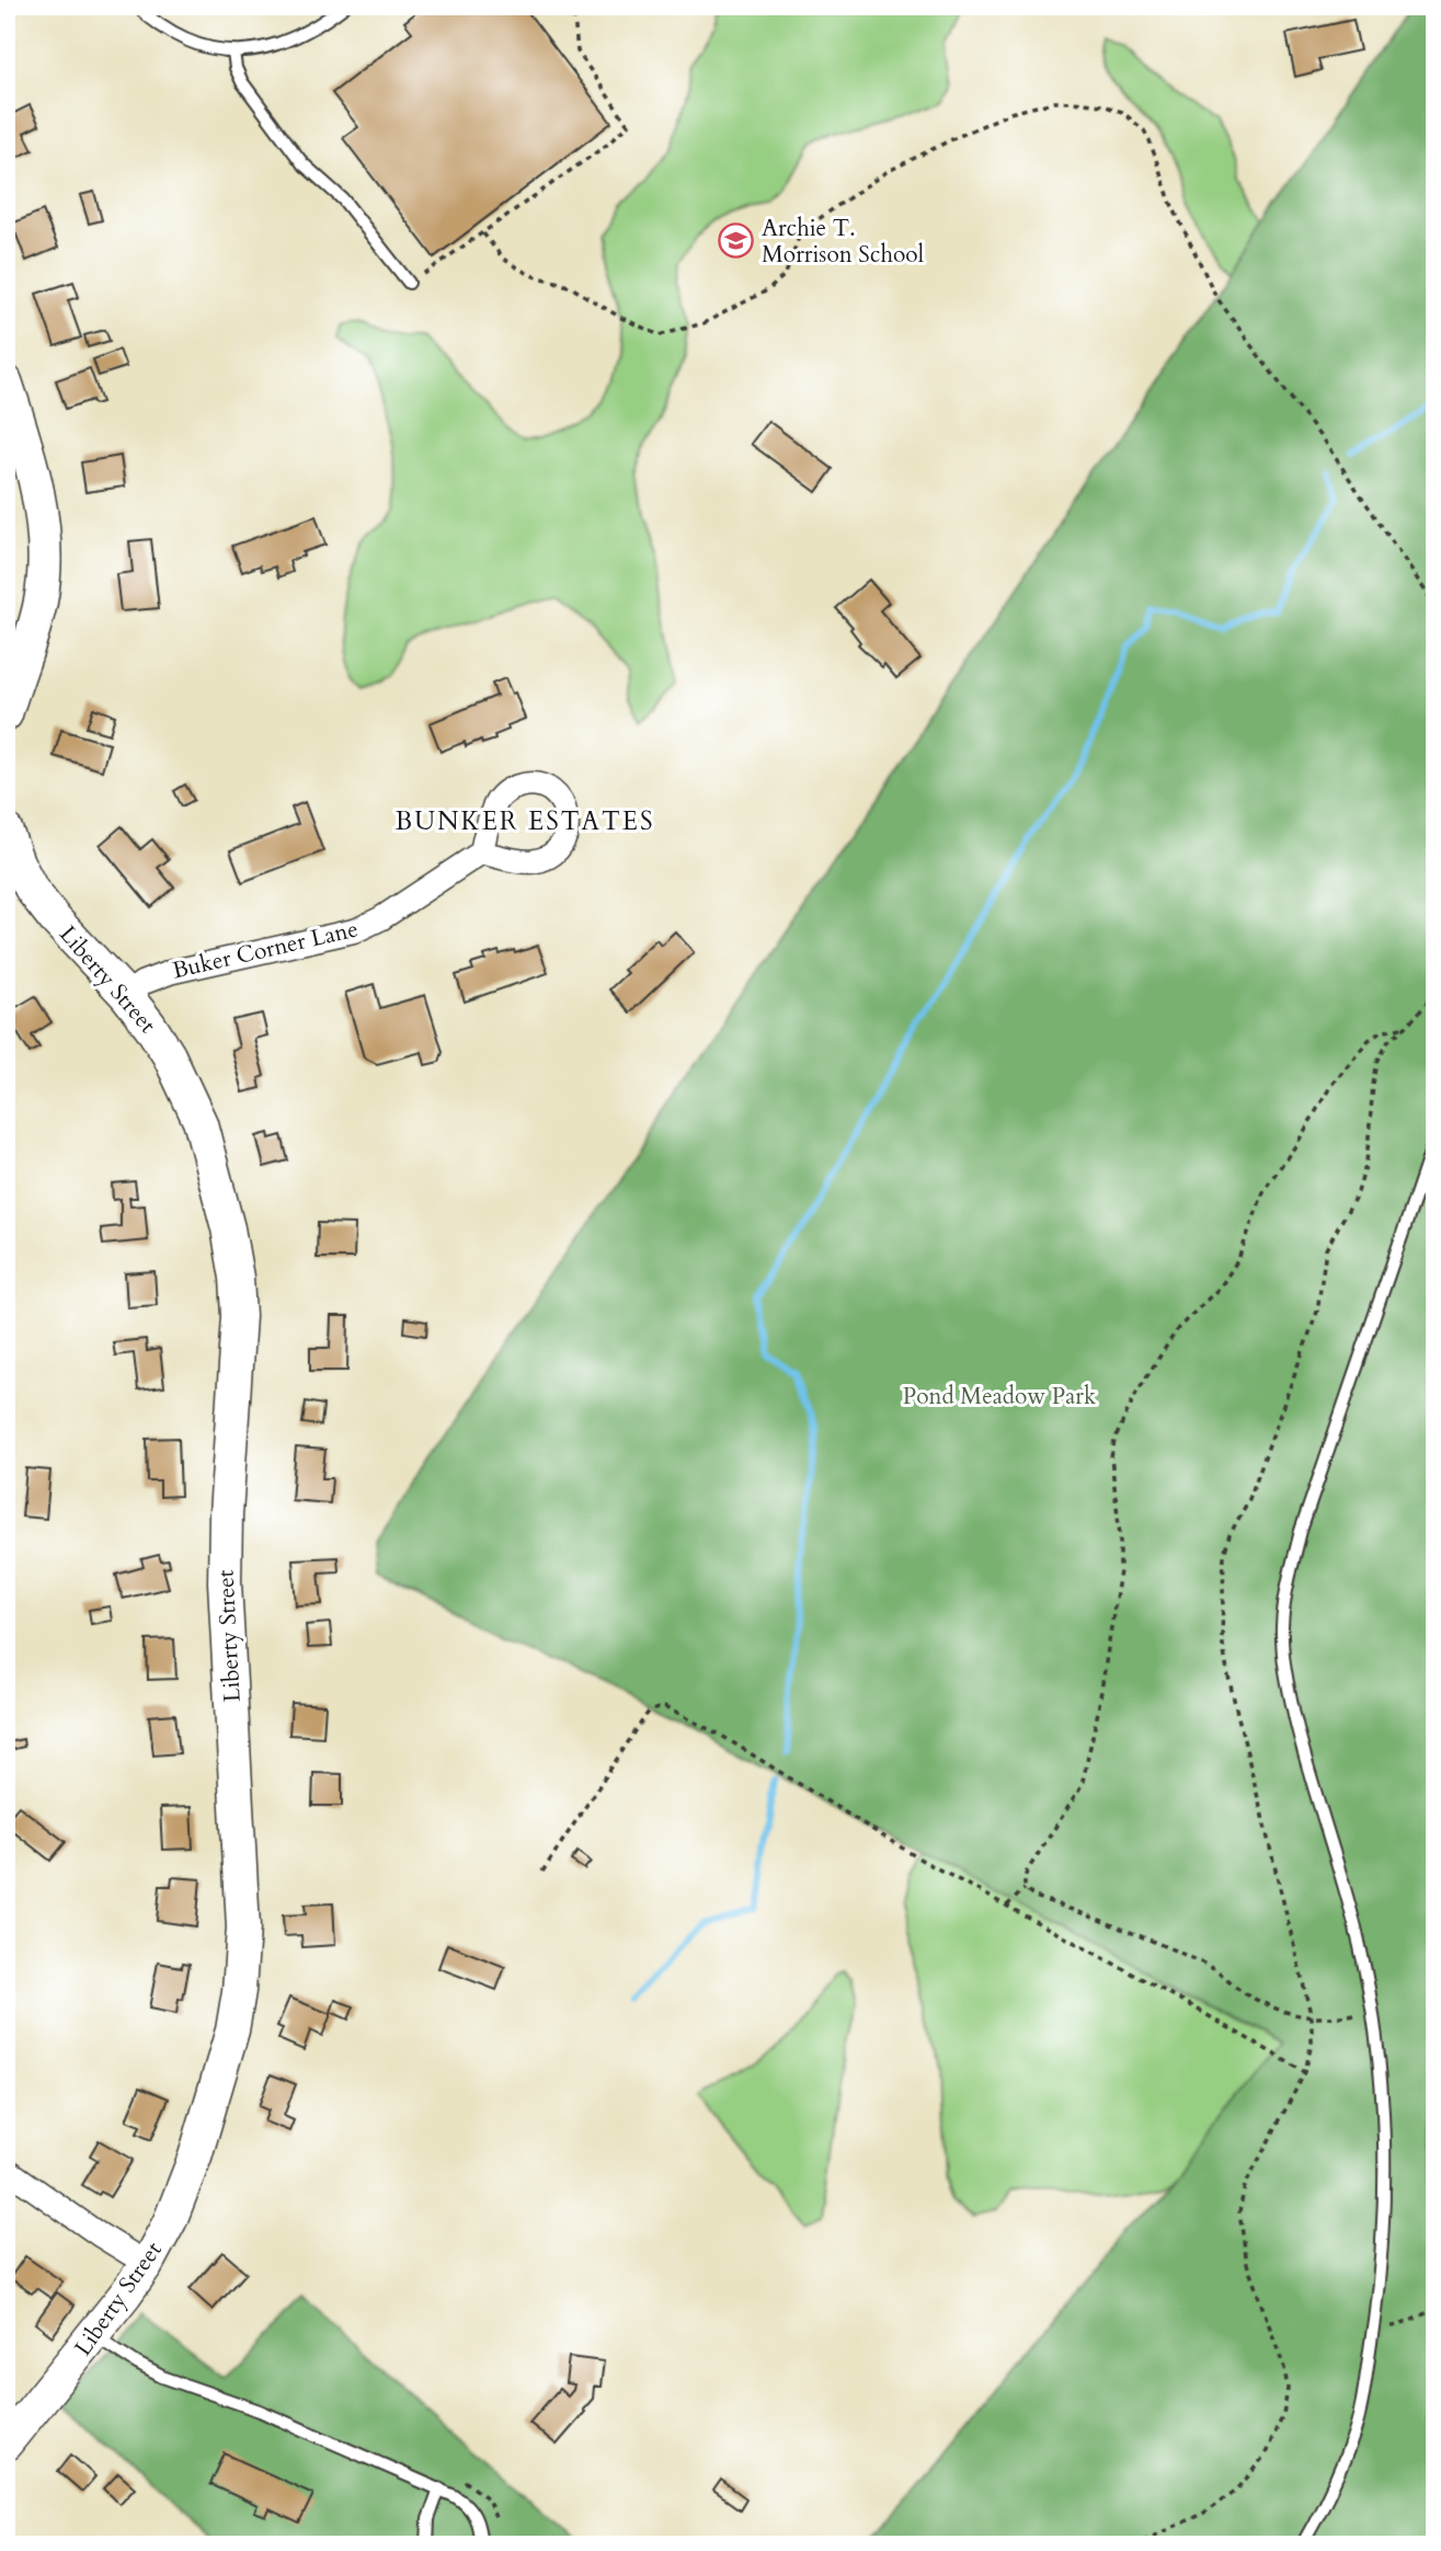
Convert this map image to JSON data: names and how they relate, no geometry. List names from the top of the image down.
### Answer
{
  "streets": {
    "main road": ["Liberty Street"],
    "street": ["Buker Corner Lane"]
  },
  "crossings": [
    ["Buker Corner Lane", "Liberty Street"]
  ],
  "districts": ["BUNKER ESTATES"],
  "parks": ["Pond Meadow Park"],
  "places": {
    "school or university": ["Archie T. Morrison School"]
  }
}
